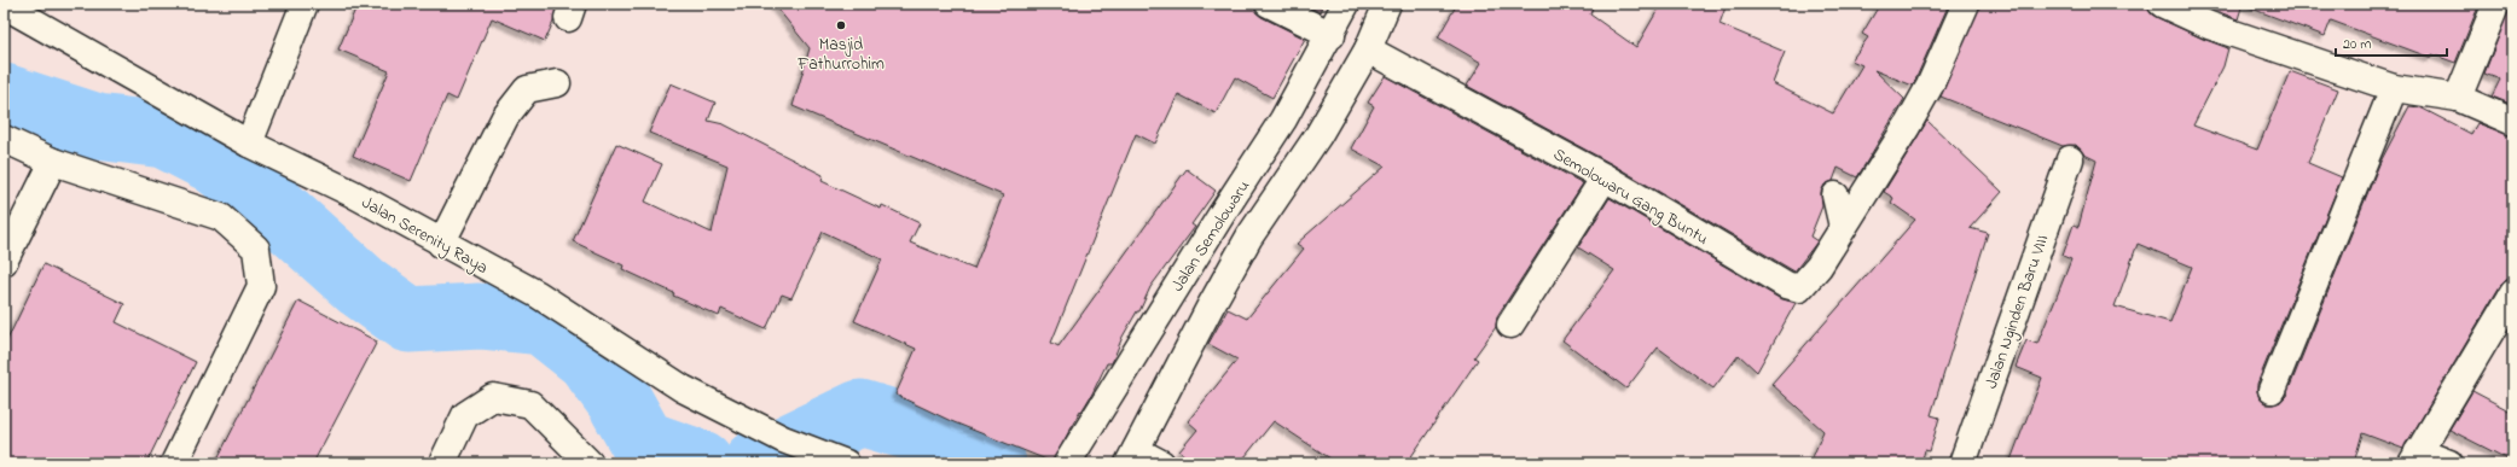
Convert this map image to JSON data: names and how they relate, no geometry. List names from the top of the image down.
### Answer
{
  "streets": {
    "street": [
      "Semolowaru Gang Buntu",
      "Jalan Serenity Raya",
      "Jalan Semolowaru",
      "Jalan Nginden Baru VIII"
    ]
  },
  "crossings": [
    ["Semolowaru Gang Buntu", "Jalan Semolowaru"]
  ],
  "places": ["Masjid Fathurrohim"],
  "scale_bar": "20 m"
}
